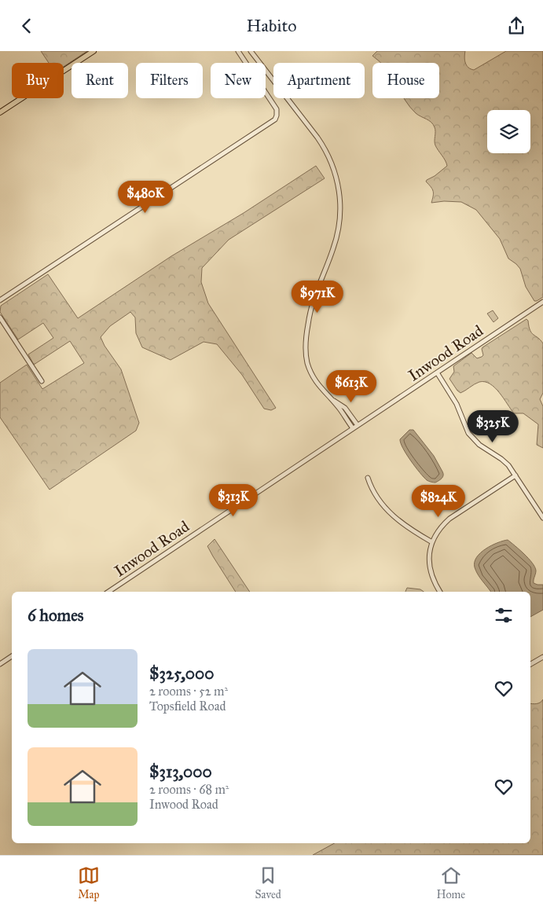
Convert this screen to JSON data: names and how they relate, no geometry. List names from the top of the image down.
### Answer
{
  "streets": {
    "street": ["Inwood Road"]
  },
  "page": {
    "header": "Habito",
    "chip": [
      "Buy",
      "Rent",
      "Filters",
      "New",
      "Apartment",
      "House"
    ],
    "price": [
      "$480K",
      "$971K",
      "$613K",
      "$325K",
      "$313K",
      "$824K"
    ],
    "heading": "6 homes",
    "list": [
      {
        "name": "$325,000",
        "note": "2 rooms · 52 m² · Topsfield Road"
      },
      {
        "name": "$313,000",
        "note": "2 rooms · 68 m² · Inwood Road"
      }
    ],
    "tabs": ["Map", "Saved", "Home"]
  }
}
